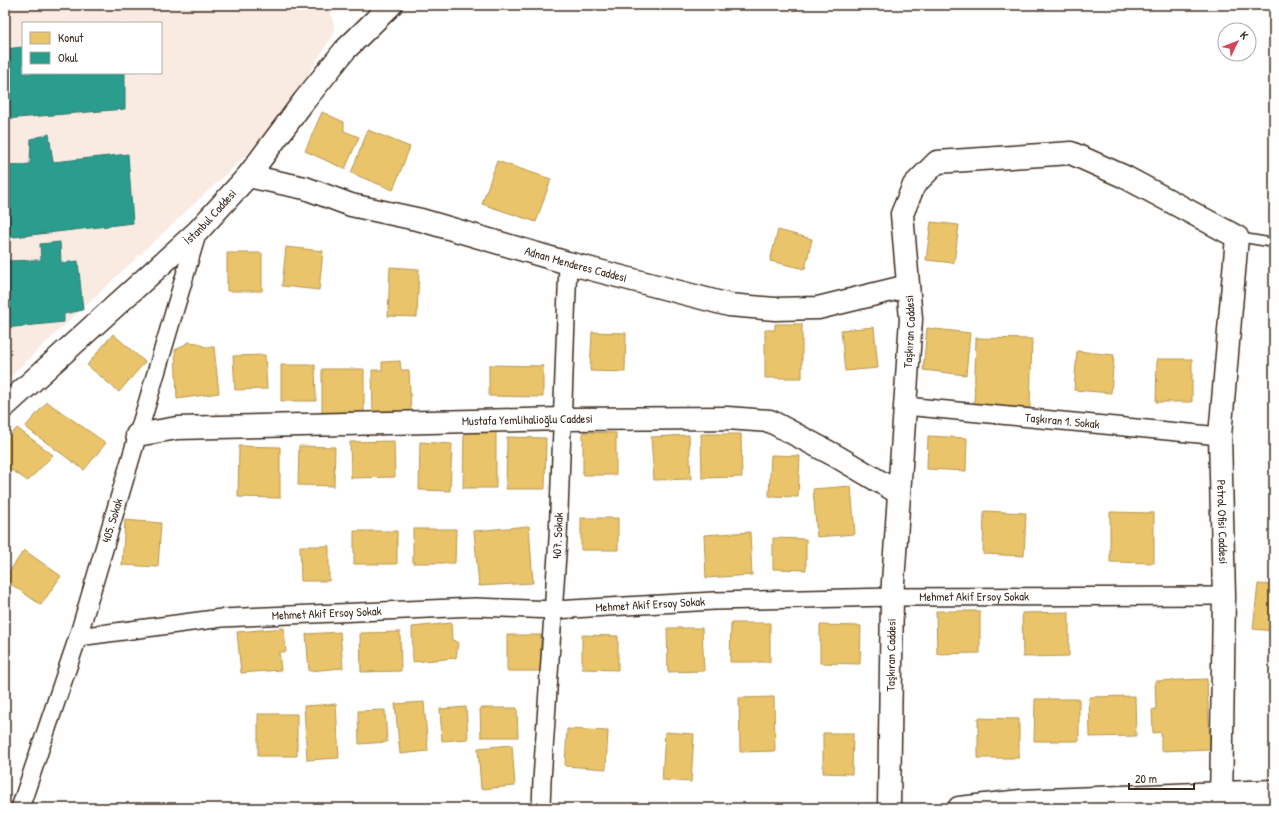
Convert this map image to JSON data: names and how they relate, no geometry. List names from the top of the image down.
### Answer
{
  "streets": {
    "street": [
      "İstanbul Caddesi",
      "Adnan Menderes Caddesi",
      "Taşkıran Caddesi",
      "Mustafa Yemlihalioğlu Caddesi",
      "Taşkıran 1. Sokak",
      "405. Sokak",
      "Petrol Ofisi Caddesi",
      "407. Sokak",
      "Mehmet Akif Ersoy Sokak"
    ]
  },
  "crossings": [
    ["İstanbul Caddesi", "Adnan Menderes Caddesi"],
    ["İstanbul Caddesi", "405. Sokak"],
    ["Adnan Menderes Caddesi", "Taşkıran Caddesi"],
    ["Adnan Menderes Caddesi", "407. Sokak"],
    ["Taşkıran Caddesi", "Mustafa Yemlihalioğlu Caddesi"],
    ["Taşkıran Caddesi", "Taşkıran 1. Sokak"],
    ["Taşkıran Caddesi", "Petrol Ofisi Caddesi"],
    ["Taşkıran Caddesi", "Mehmet Akif Ersoy Sokak"],
    ["Mustafa Yemlihalioğlu Caddesi", "405. Sokak"],
    ["Mustafa Yemlihalioğlu Caddesi", "407. Sokak"],
    ["Taşkıran 1. Sokak", "Petrol Ofisi Caddesi"],
    ["405. Sokak", "Mehmet Akif Ersoy Sokak"],
    ["Petrol Ofisi Caddesi", "Mehmet Akif Ersoy Sokak"],
    ["407. Sokak", "Mehmet Akif Ersoy Sokak"]
  ],
  "legend": ["Konut", "Okul"],
  "scale_bar": "20 m",
  "north": "top right"
}
